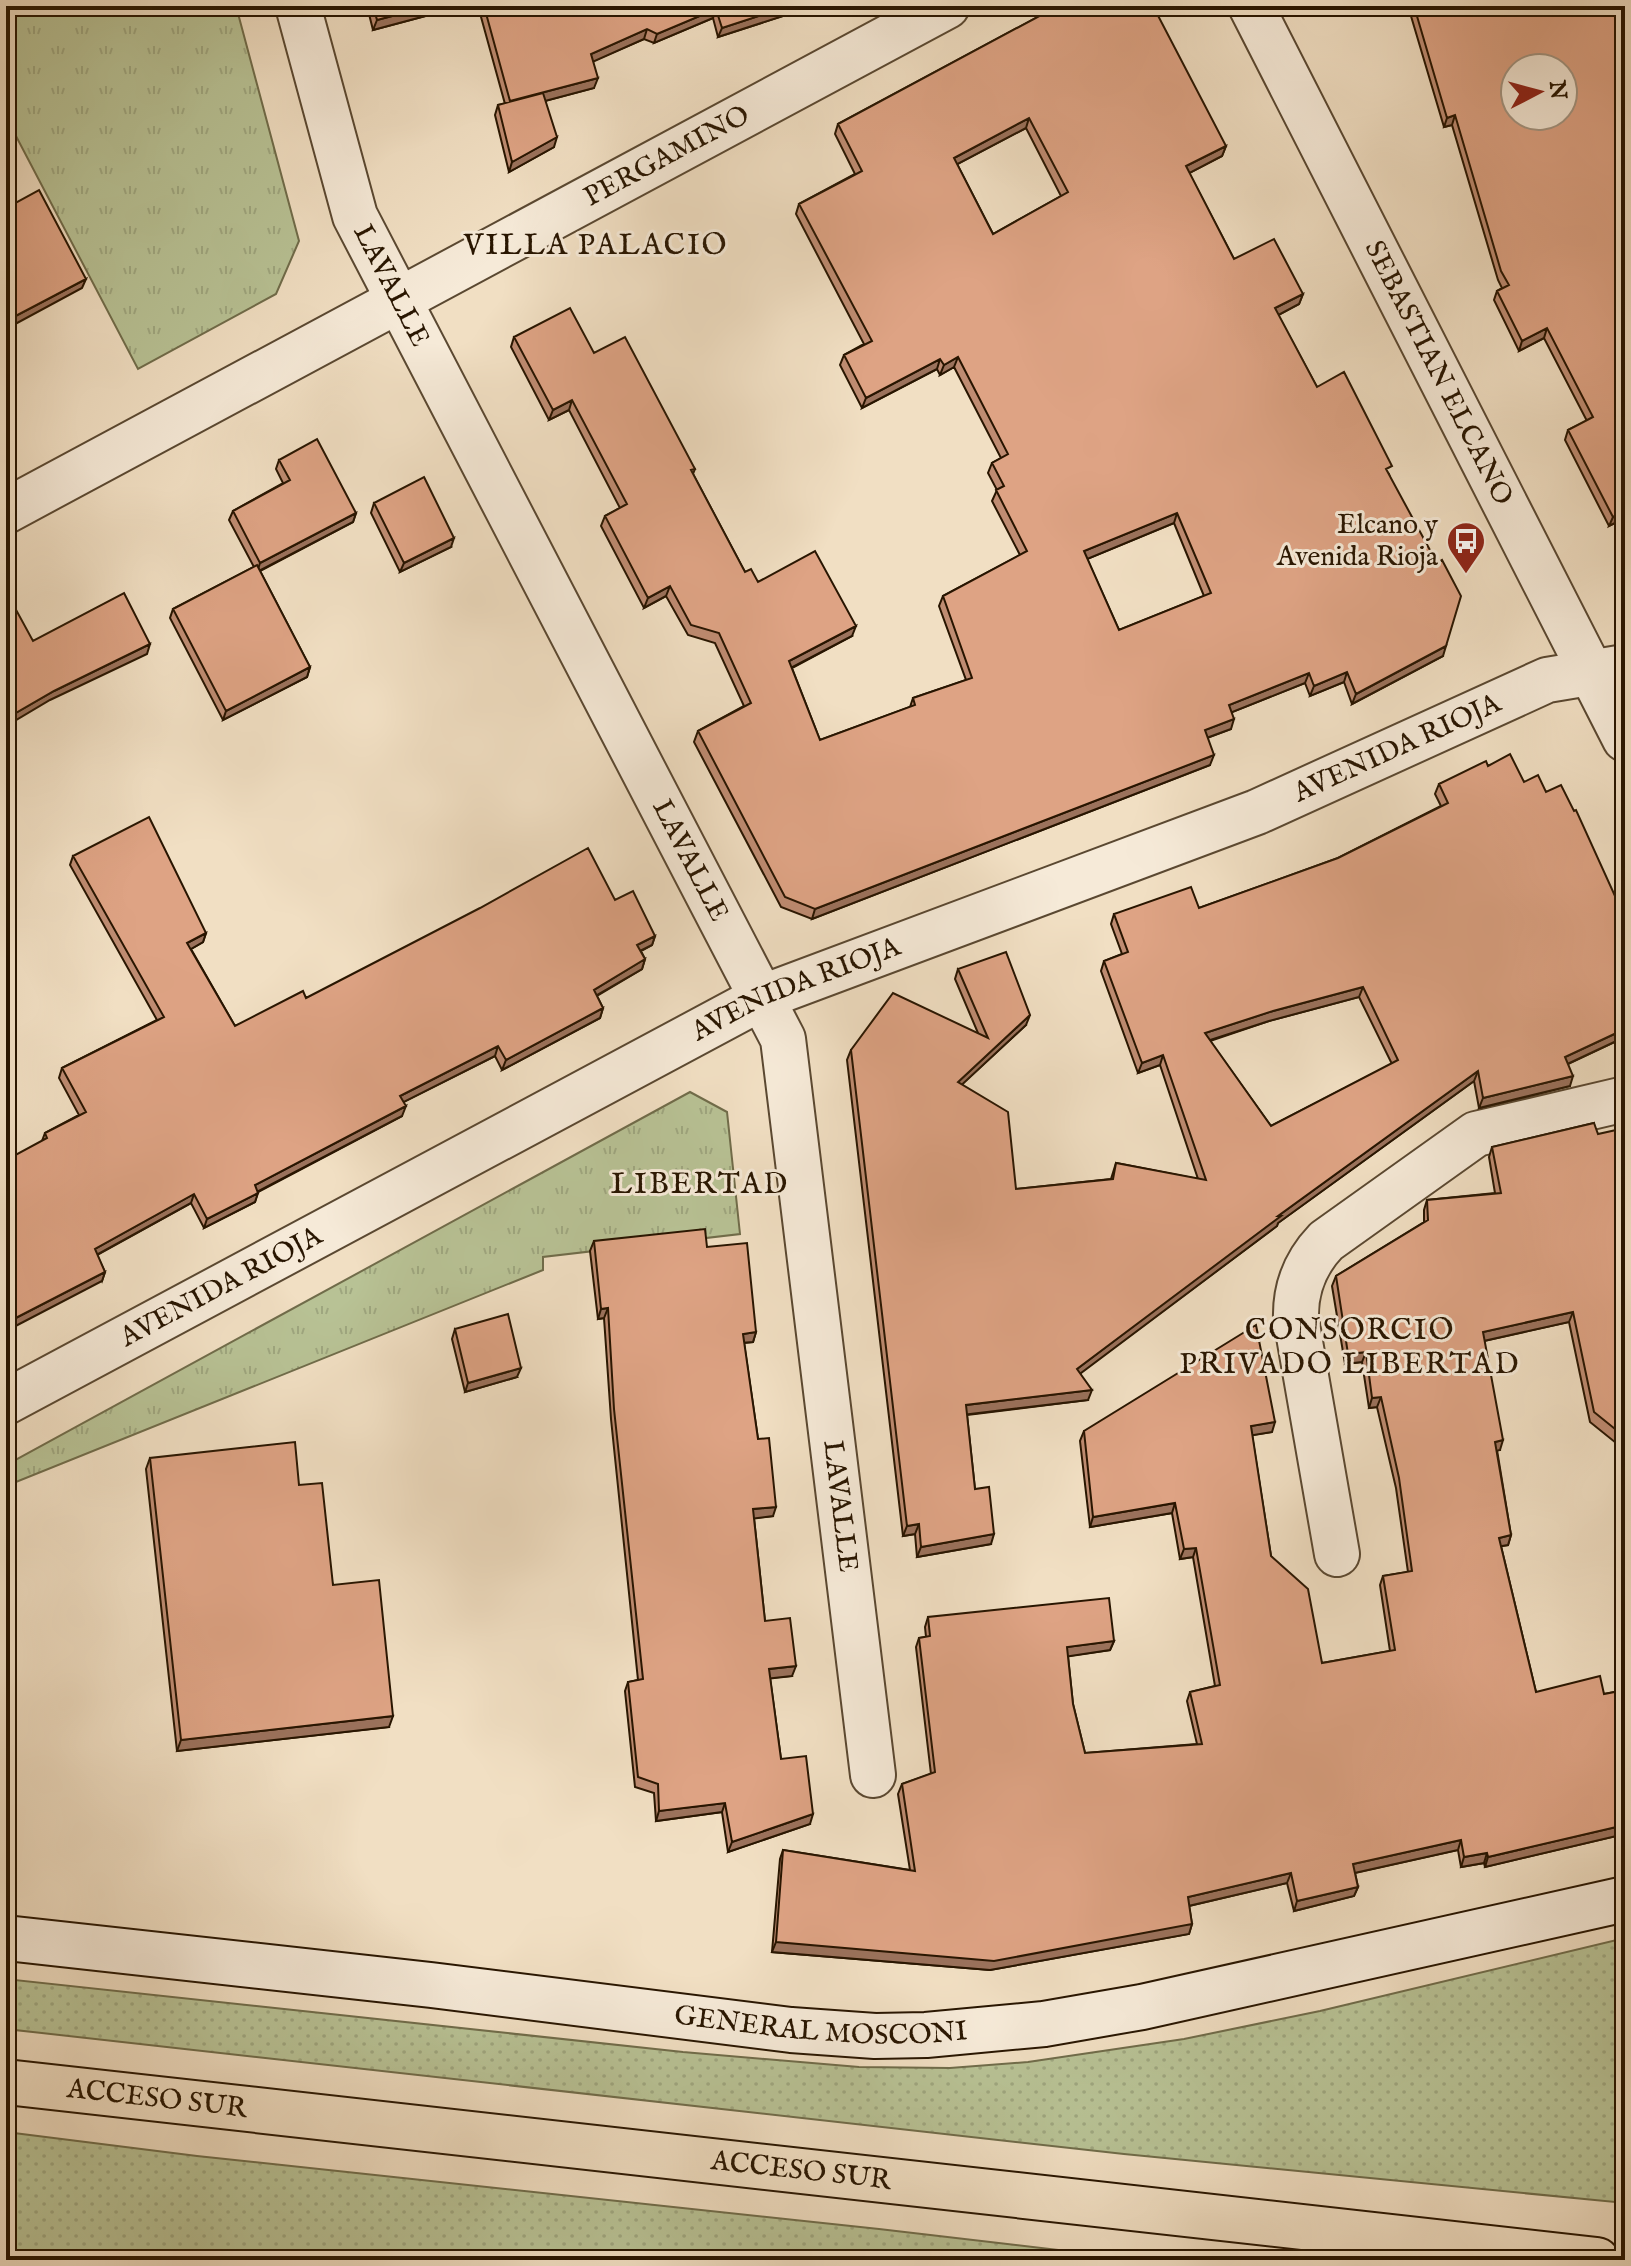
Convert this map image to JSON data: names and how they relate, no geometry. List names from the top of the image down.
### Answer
{
  "streets": {
    "highway": ["ACCESO SUR"],
    "street": [
      "PERGAMINO",
      "LAVALLE",
      "SEBASTIAN ELCANO",
      "AVENIDA RIOJA",
      "GENERAL MOSCONI"
    ]
  },
  "crossings": [
    ["PERGAMINO", "LAVALLE"],
    ["LAVALLE", "AVENIDA RIOJA"],
    ["SEBASTIAN ELCANO", "AVENIDA RIOJA"]
  ],
  "districts": ["VILLA PALACIO", "LIBERTAD", "CONSORCIO PRIVADO LIBERTAD"],
  "places": {
    "bus stop": ["Elcano y Avenida Rioja"]
  },
  "north": "right"
}
